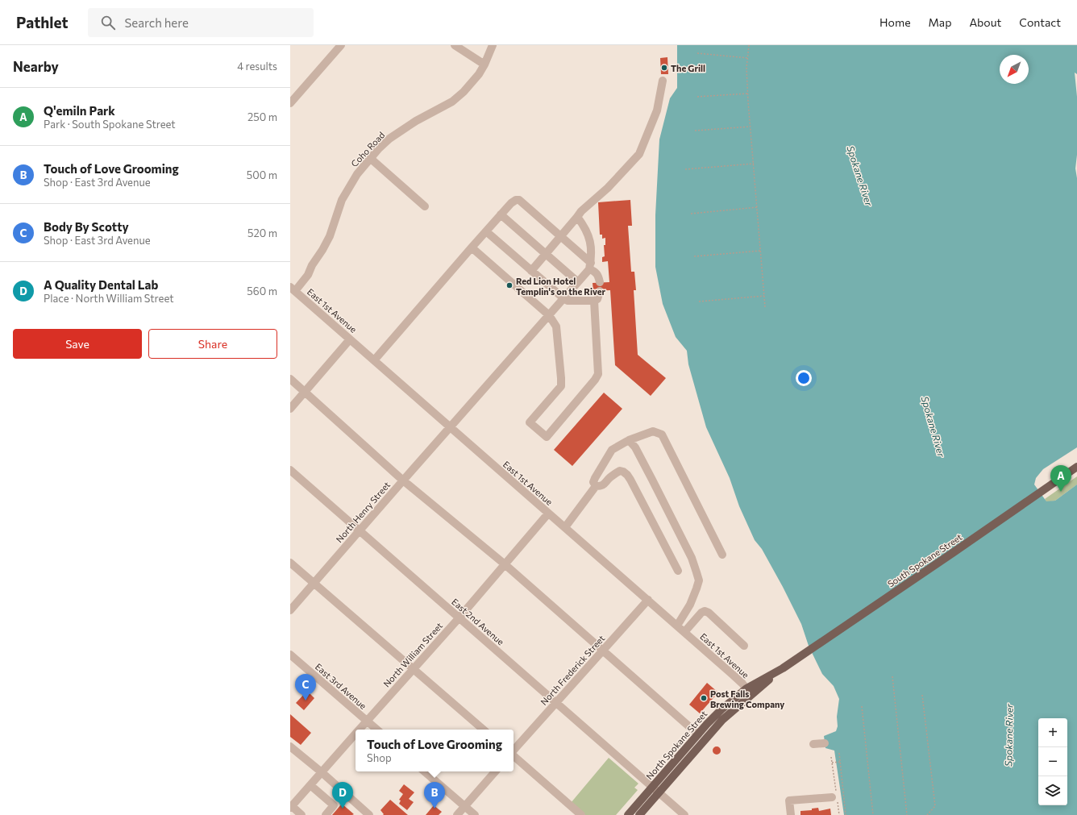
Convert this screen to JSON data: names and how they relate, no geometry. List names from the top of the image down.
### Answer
{
  "streets": {
    "main road": ["South Spokane Street", "North Spokane Street"],
    "street": [
      "Coho Road",
      "East 1st Avenue",
      "North Henry Street",
      "East 2nd Avenue",
      "North William Street",
      "North Frederick Street",
      "East 3rd Avenue"
    ]
  },
  "crossings": [
    ["Coho Road", "East 1st Avenue"],
    ["East 1st Avenue", "North Henry Street"],
    ["East 1st Avenue", "North William Street"],
    ["East 1st Avenue", "North Frederick Street"],
    ["East 1st Avenue", "North Spokane Street"],
    ["North Henry Street", "East 2nd Avenue"],
    ["South Spokane Street", "North Spokane Street"],
    ["East 2nd Avenue", "North William Street"],
    ["East 2nd Avenue", "North Frederick Street"],
    ["East 2nd Avenue", "North Spokane Street"],
    ["North William Street", "East 3rd Avenue"]
  ],
  "water": ["Spokane River"],
  "places": ["The Grill", "Red Lion Hotel Templin's on the River", "Post Falls Brewing Company"],
  "north": "bottom left",
  "page": {
    "header": "Pathlet",
    "search": "Search here",
    "nav": [
      "Home",
      "Map",
      "About",
      "Contact"
    ],
    "heading": ["Nearby", "4 results"],
    "list": [
      {
        "mark": "A",
        "name": "Q'emiln Park",
        "note": "Park · South Spokane Street",
        "value": "250 m"
      },
      {
        "mark": "B",
        "name": "Touch of Love Grooming",
        "note": "Shop · East 3rd Avenue",
        "value": "500 m"
      },
      {
        "mark": "C",
        "name": "Body By Scotty",
        "note": "Shop · East 3rd Avenue",
        "value": "520 m"
      },
      {
        "mark": "D",
        "name": "A Quality Dental Lab",
        "note": "Place · North William Street",
        "value": "560 m"
      }
    ],
    "buttons": ["Save", "Share"],
    "pins": [
      "A",
      "C",
      "B",
      "D"
    ],
    "map_buttons": ["+", "−"],
    "popup": ["Touch of Love Grooming", "Shop"]
  }
}
